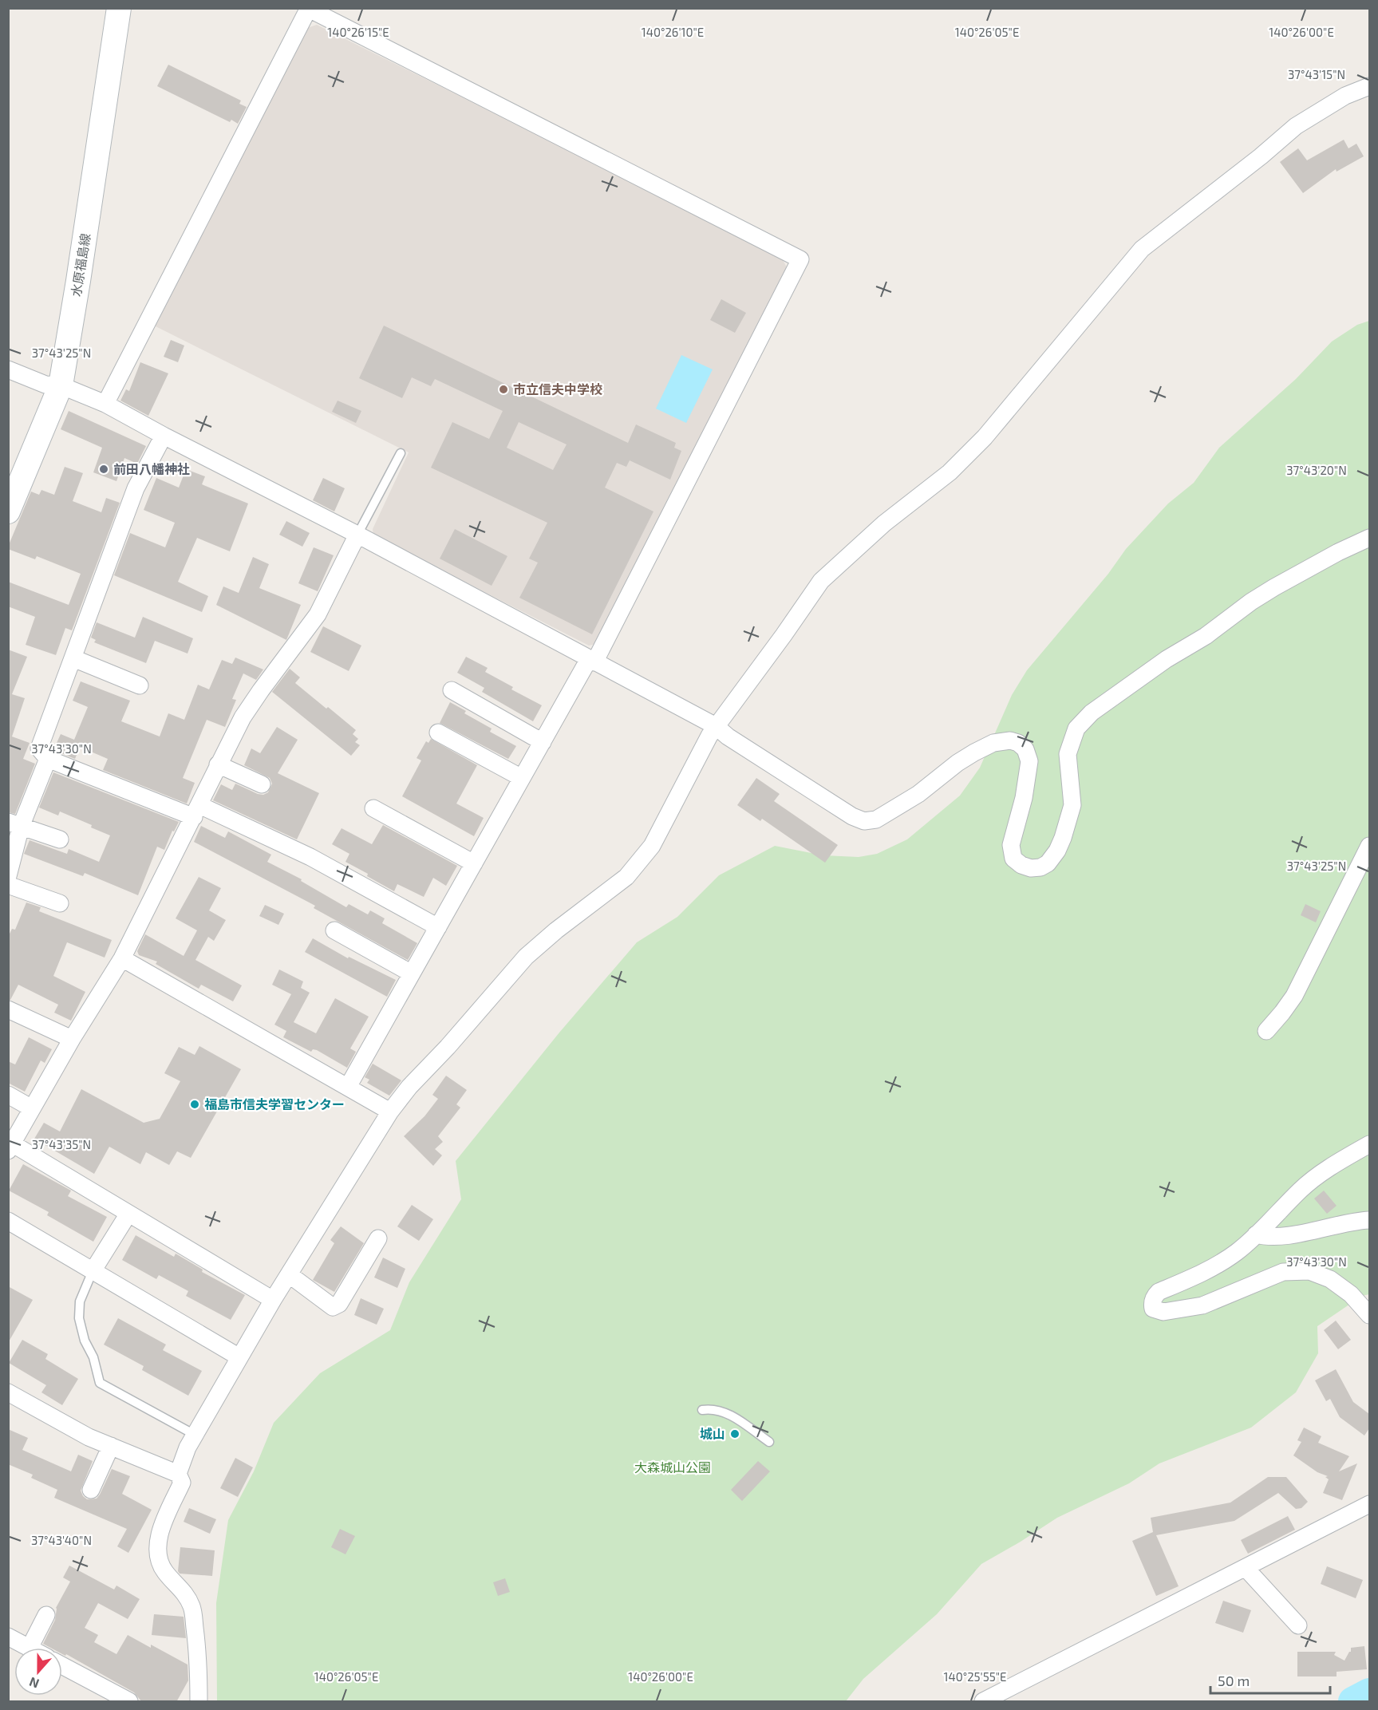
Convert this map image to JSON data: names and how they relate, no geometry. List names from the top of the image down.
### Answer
{
  "streets": {
    "main road": ["水原福島線"]
  },
  "parks": ["大森城山公園"],
  "places": [
    "市立信夫中学校",
    "前田八幡神社",
    "福島市信夫学習センター",
    "城山"
  ],
  "scale_bar": "50 m",
  "north": "bottom",
  "coordinates": [
    "140°26'15\"E",
    "140°26'10\"E",
    "140°26'05\"E",
    "140°26'00\"E",
    "37°43'15\"N",
    "37°43'25\"N",
    "37°43'20\"N",
    "37°43'30\"N",
    "37°43'35\"N",
    "37°43'40\"N",
    "140°25'55\"E"
  ]
}
